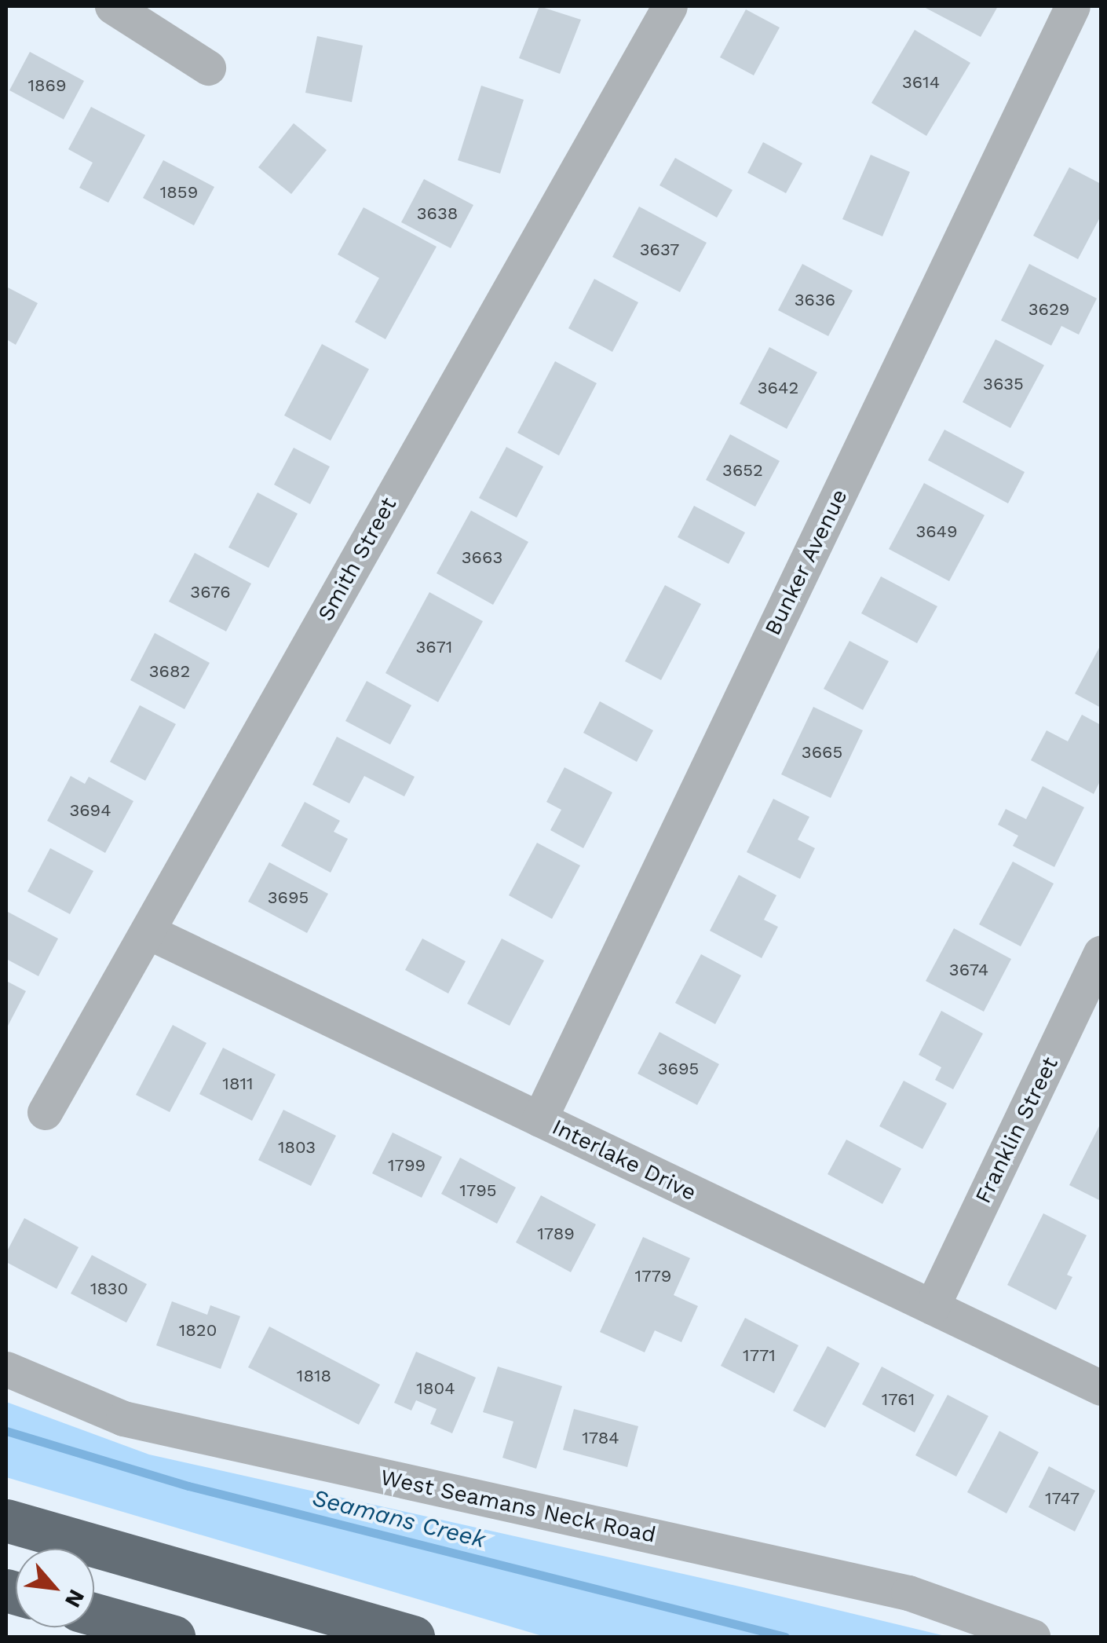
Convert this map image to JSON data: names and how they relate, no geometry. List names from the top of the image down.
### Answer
{
  "streets": {
    "street": [
      "Smith Street",
      "Bunker Avenue",
      "Franklin Street",
      "Interlake Drive",
      "West Seamans Neck Road"
    ]
  },
  "crossings": [
    ["Smith Street", "Interlake Drive"],
    ["Bunker Avenue", "Interlake Drive"],
    ["Franklin Street", "Interlake Drive"]
  ],
  "water": ["Seamans Creek"],
  "house_numbers": [
    "3614",
    "1869",
    "1859",
    "3638",
    "3637",
    "3636",
    "3629",
    "3635",
    "3642",
    "3652",
    "3649",
    "3663",
    "3676",
    "3671",
    "3682",
    "3665",
    "3694",
    "3695",
    "3674",
    "3695",
    "1811",
    "1803",
    "1799",
    "1795",
    "1789",
    "1779",
    "1830",
    "1820",
    "1771",
    "1818",
    "1804",
    "1761",
    "1784",
    "1747"
  ],
  "north": "bottom right"
}
